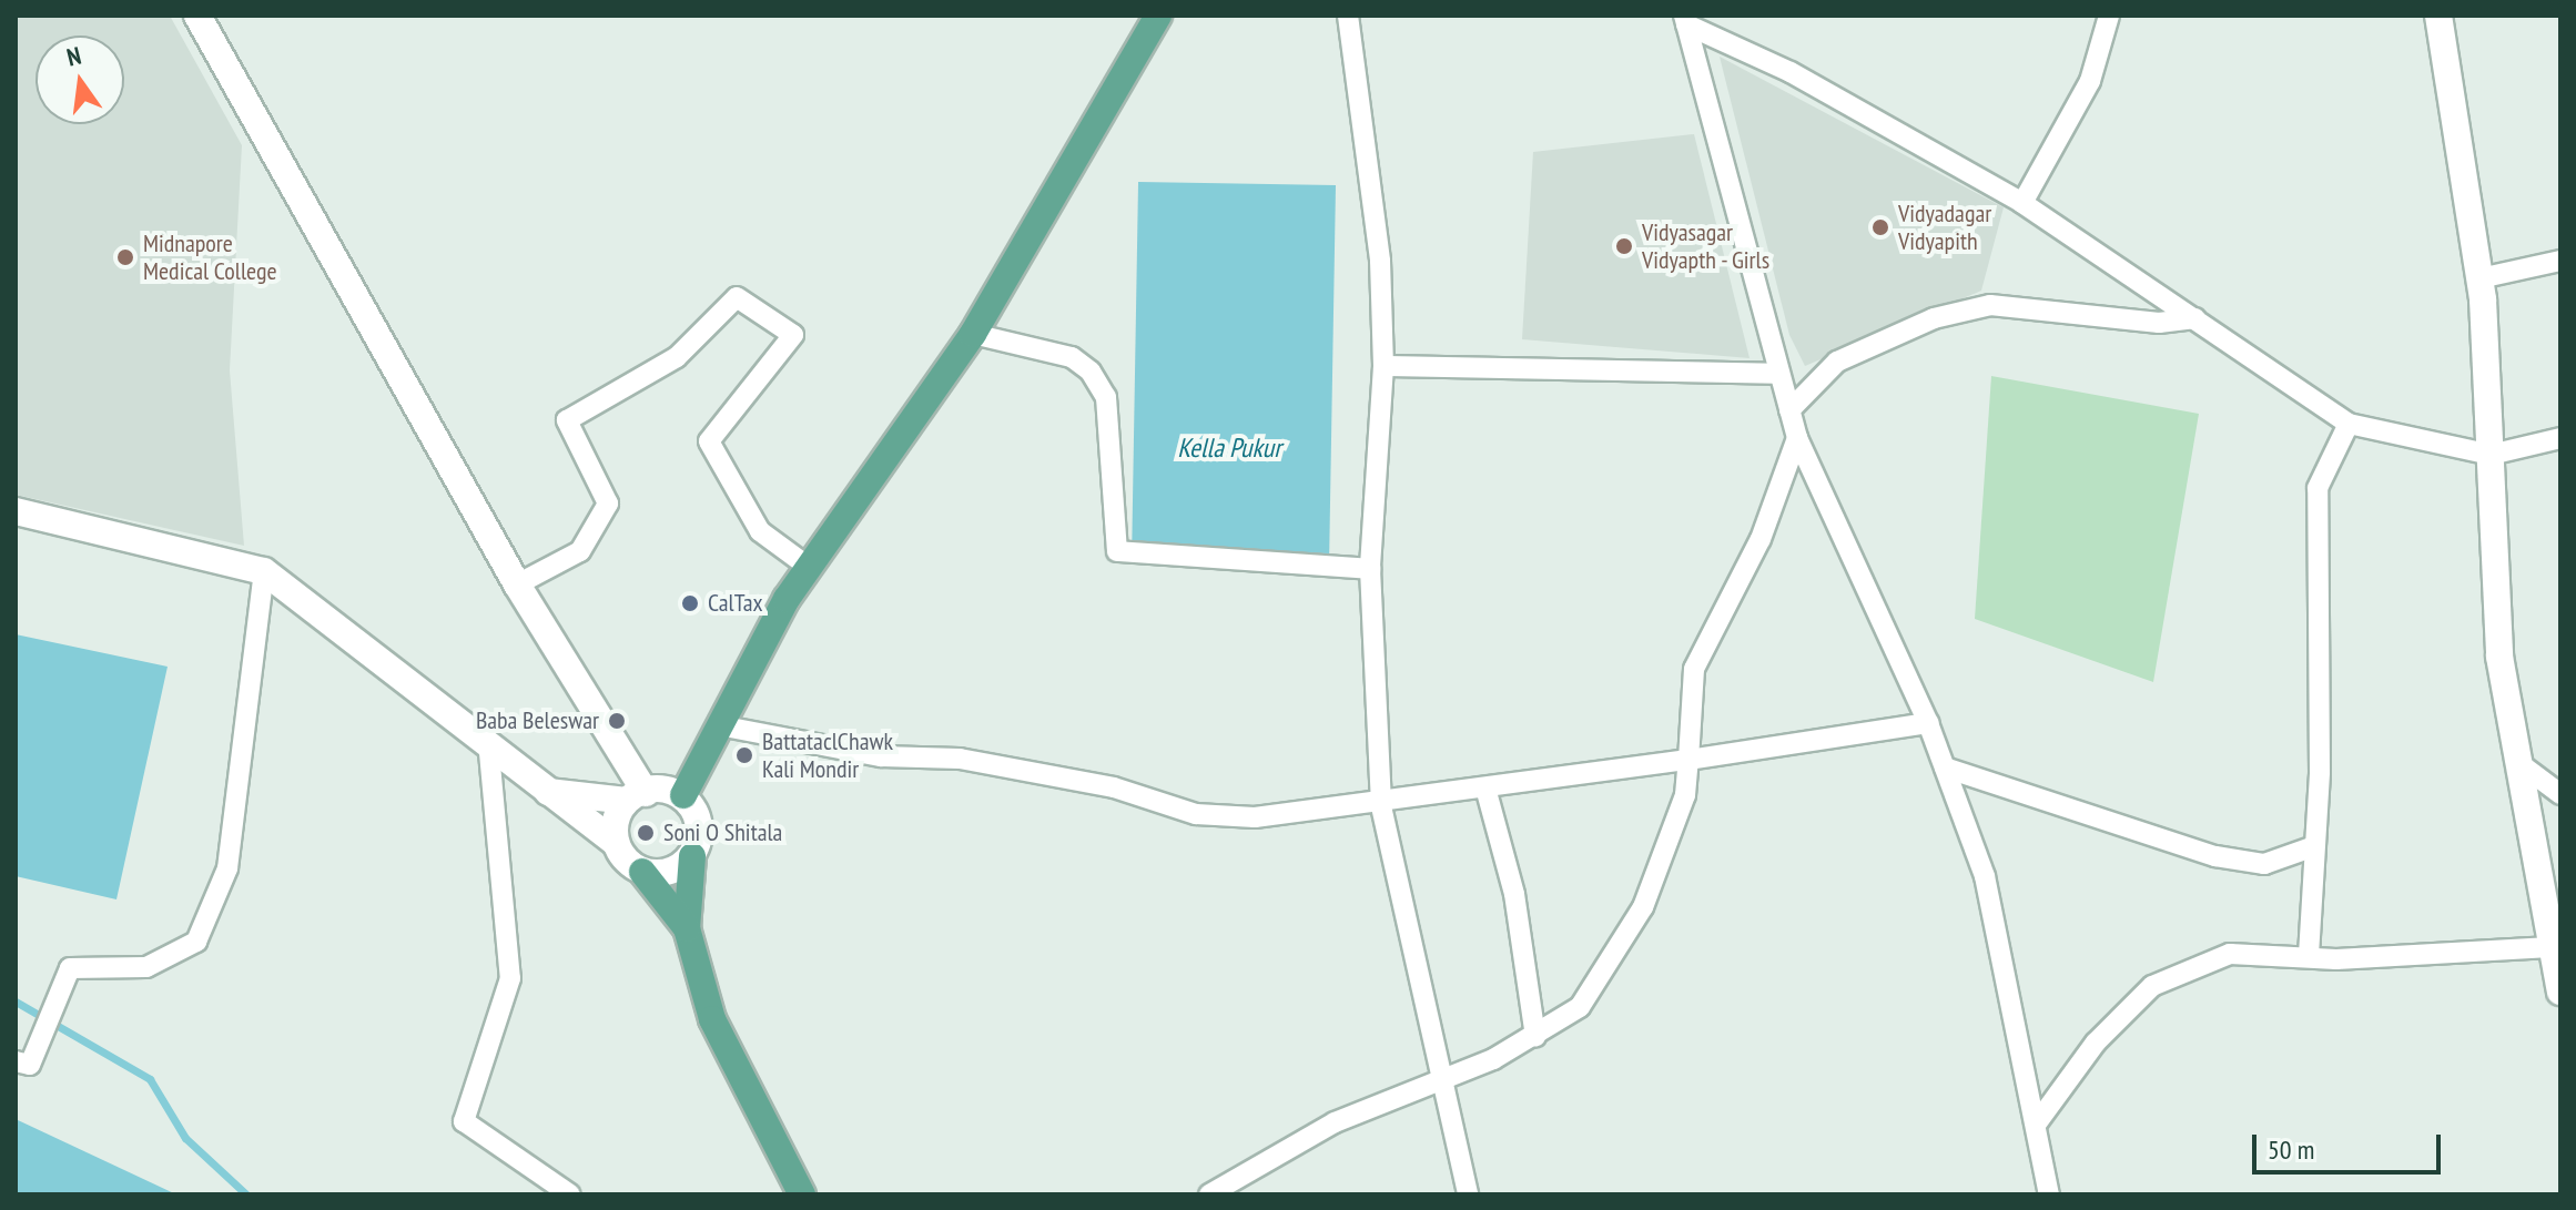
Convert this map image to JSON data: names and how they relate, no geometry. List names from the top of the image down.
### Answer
{
  "water": ["Kella Pukur"],
  "places": [
    "Vidyadagar Vidyapith",
    "Vidyasagar Vidyapth - Girls",
    "Midnapore Medical College",
    "CalTax",
    "Baba Beleswar",
    "BattataclChawk Kali Mondir",
    "Soni O Shitala"
  ],
  "scale_bar": "50 m",
  "north": "top"
}
